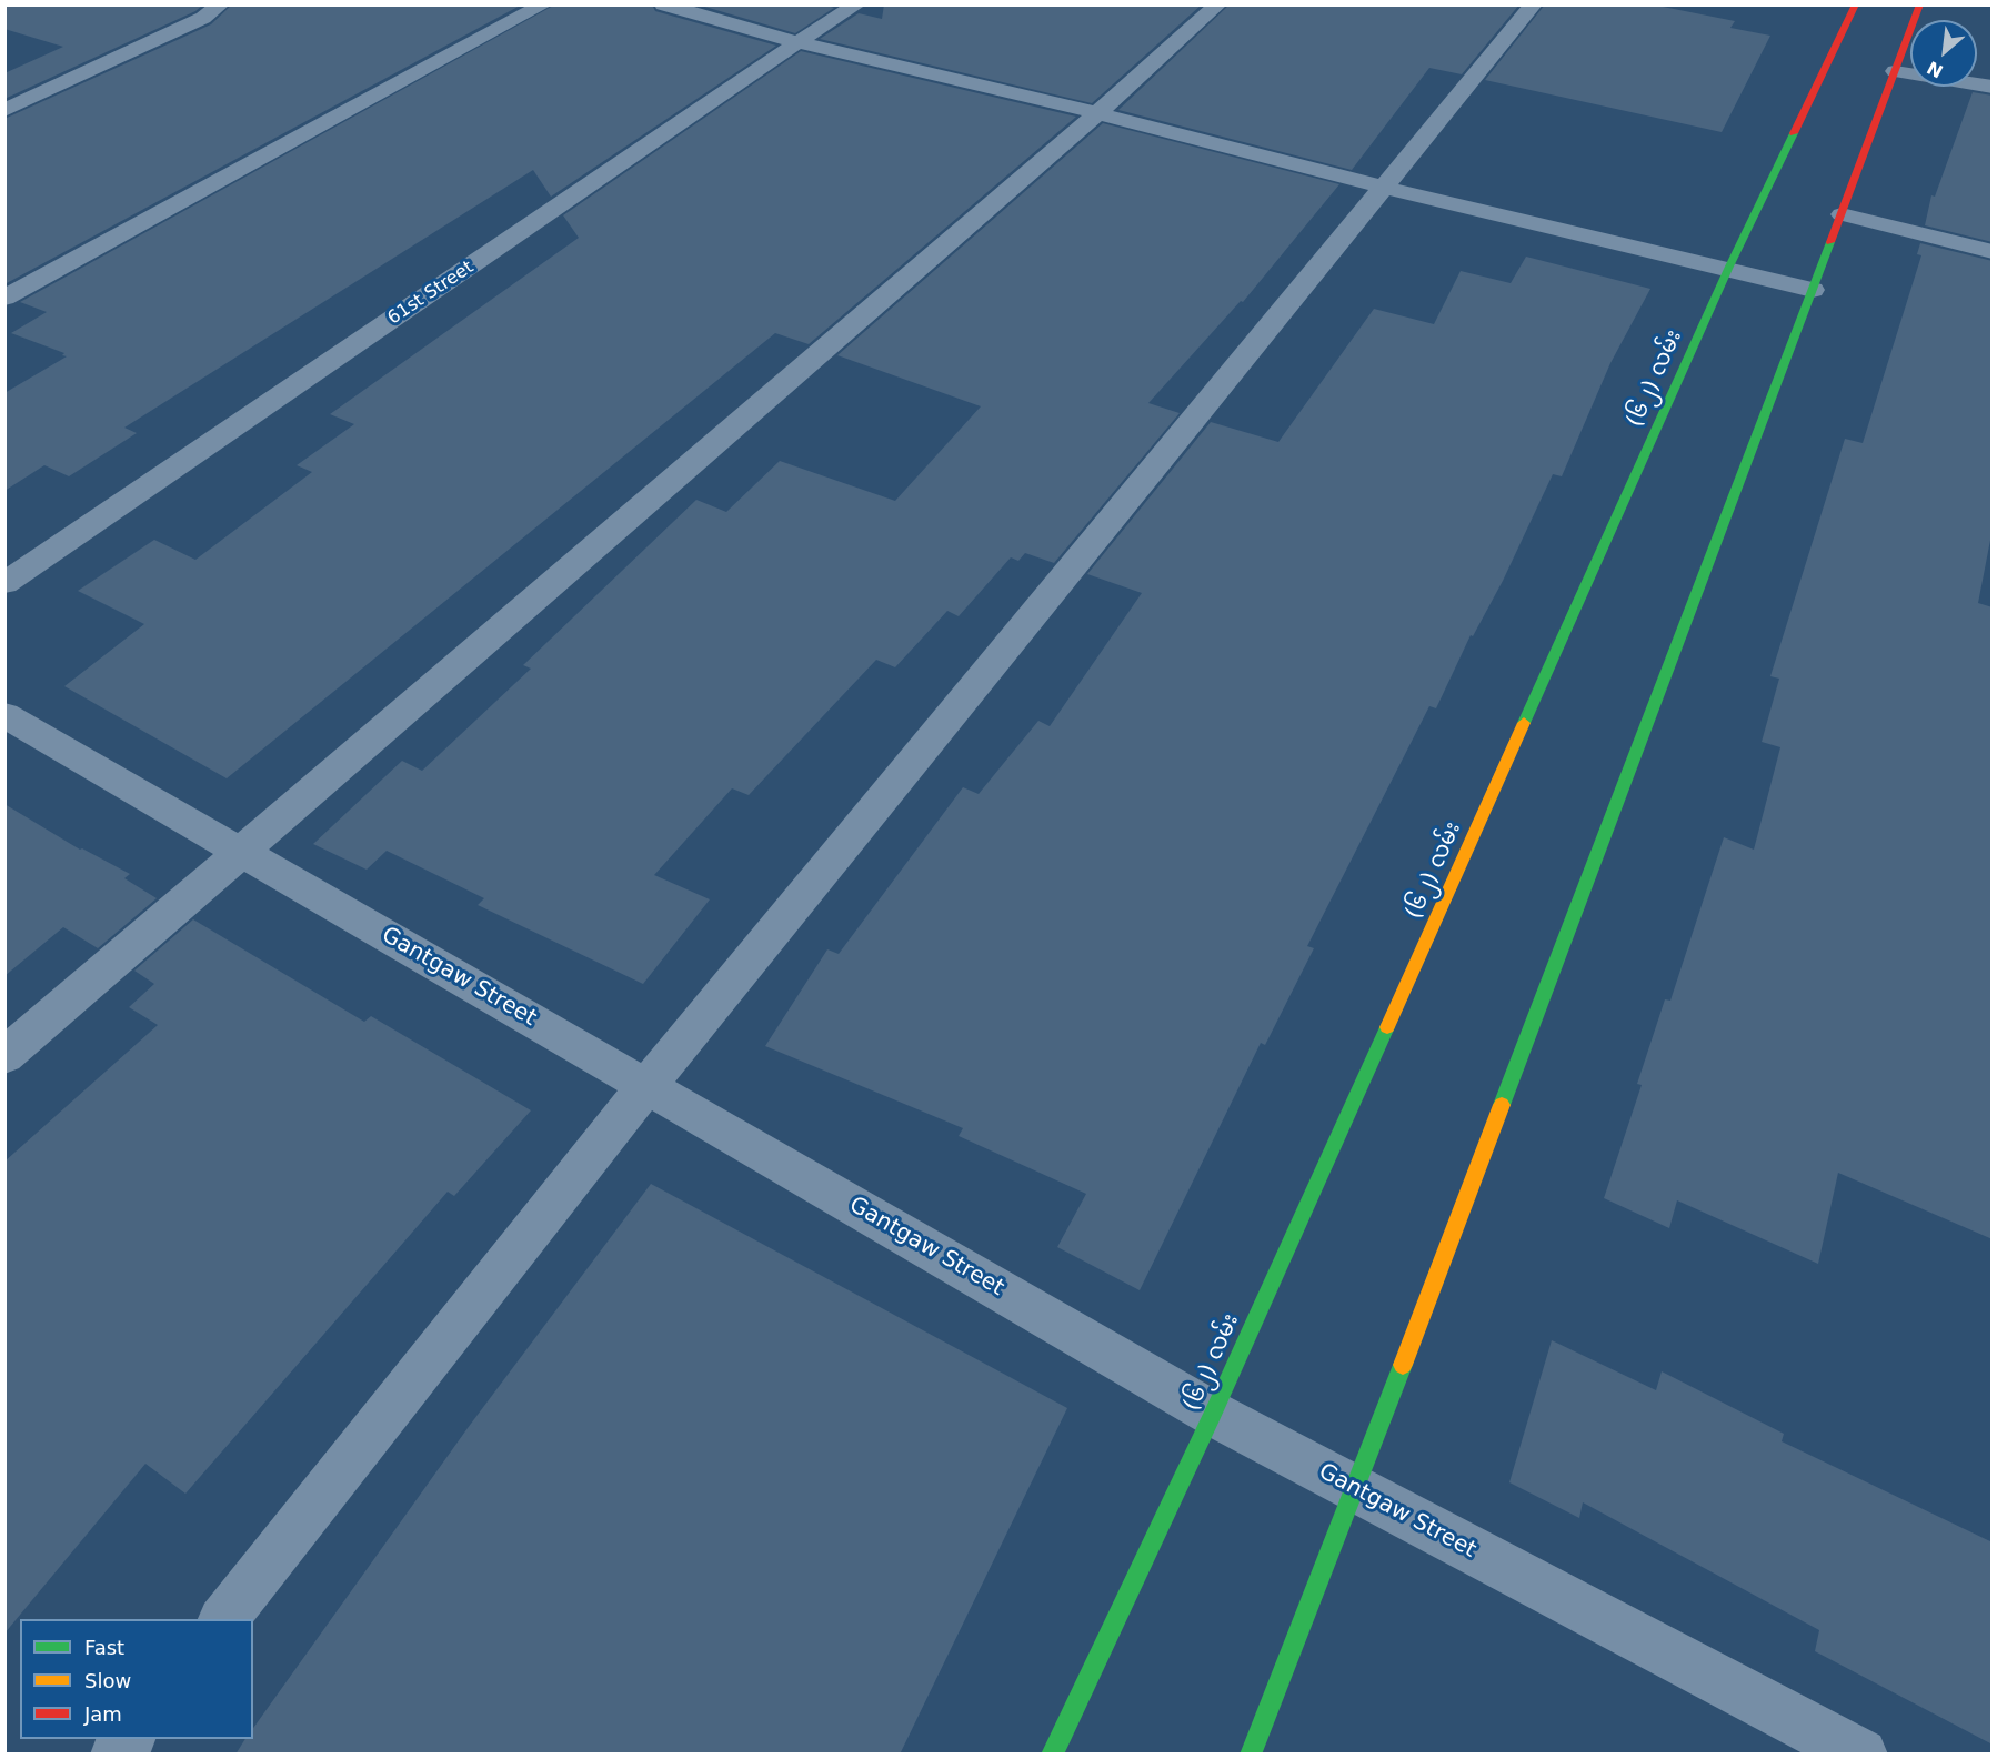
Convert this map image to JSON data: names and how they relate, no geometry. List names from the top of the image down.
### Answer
{
  "streets": {
    "main road": ["(၆၂) လမ်း"],
    "street": ["61st Street", "Gantgaw Street"]
  },
  "crossings": [
    ["(၆၂) လမ်း", "Gantgaw Street"]
  ],
  "legend": ["Fast", "Slow", "Jam"],
  "north": "bottom left"
}
